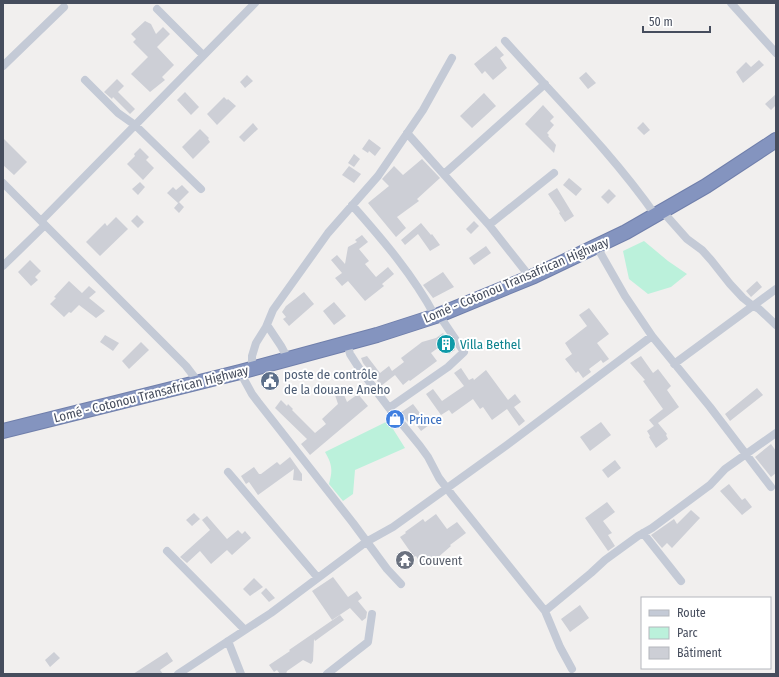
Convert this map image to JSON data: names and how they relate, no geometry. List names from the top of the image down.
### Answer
{
  "streets": {
    "highway": ["Lomé - Cotonou Transafrican Highway"]
  },
  "places": {
    "building": ["Villa Bethel"],
    "public building": ["poste de contrôle de la douane Aneho"],
    "shop": ["Prince"],
    "temple": ["Couvent"]
  },
  "legend": ["Route", "Parc", "Bâtiment"],
  "scale_bar": "50 m"
}
